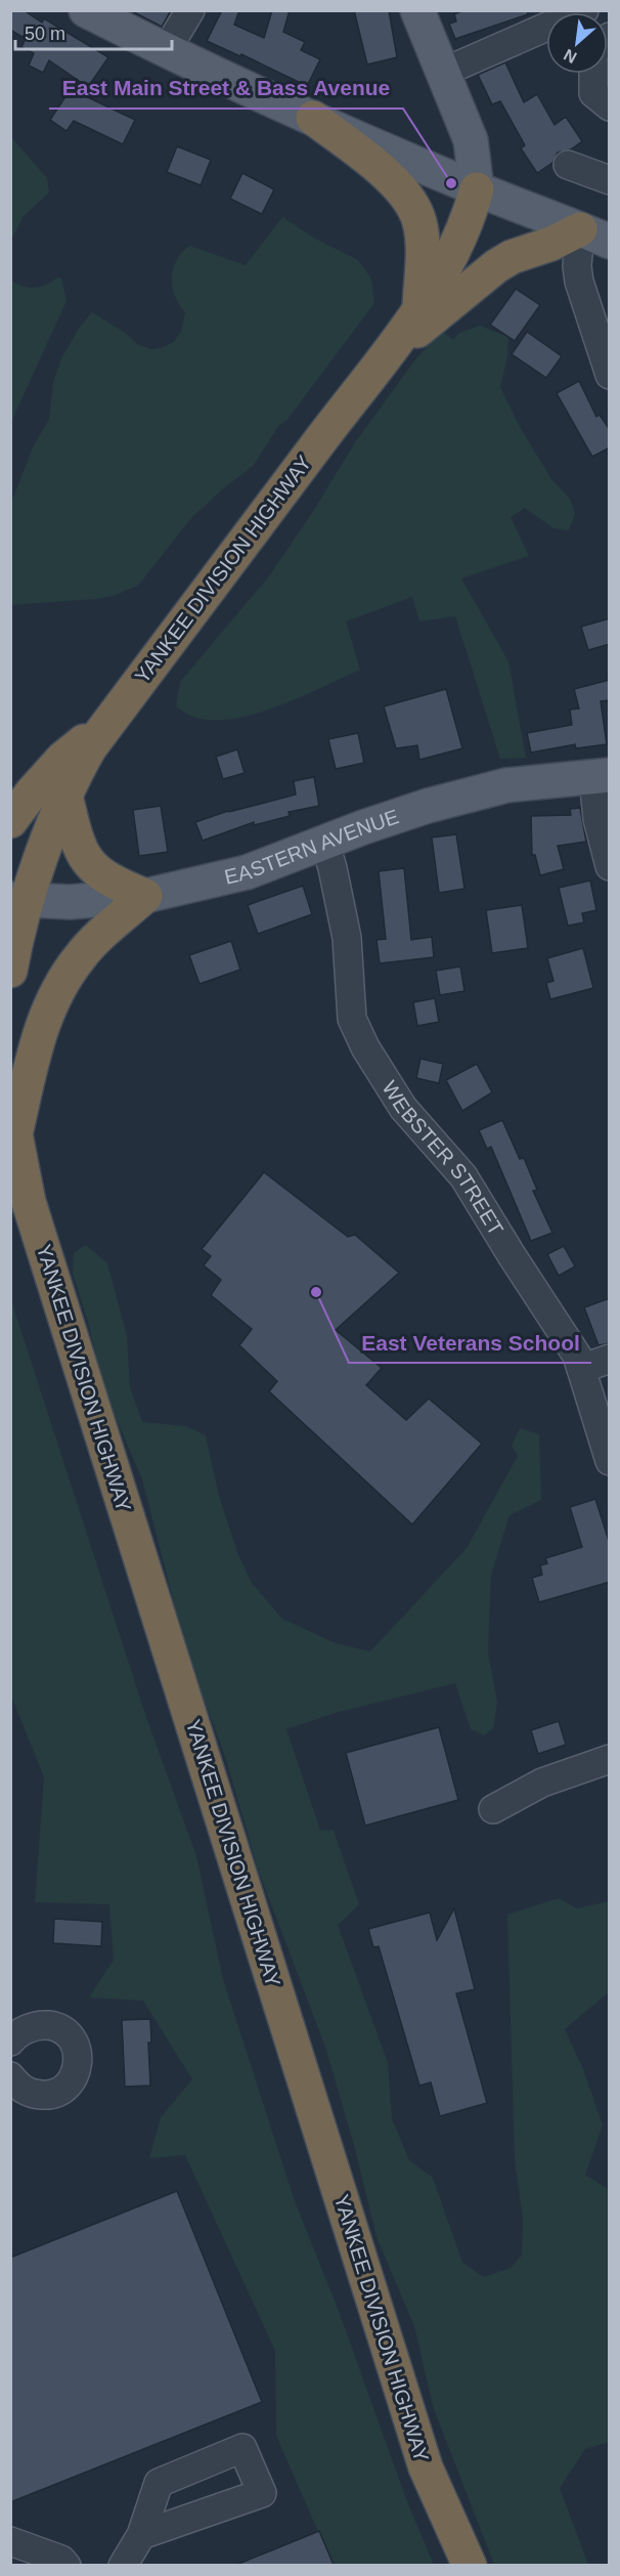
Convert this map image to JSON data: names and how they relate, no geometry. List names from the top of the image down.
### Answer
{
  "streets": {
    "highway": ["YANKEE DIVISION HIGHWAY"],
    "main road": ["EASTERN AVENUE"],
    "street": ["WEBSTER STREET"]
  },
  "crossings": [
    ["YANKEE DIVISION HIGHWAY", "EASTERN AVENUE"],
    ["EASTERN AVENUE", "WEBSTER STREET"]
  ],
  "places": ["East Main Street & Bass Avenue", "East Veterans School"],
  "scale_bar": "50 m",
  "north": "bottom left"
}
